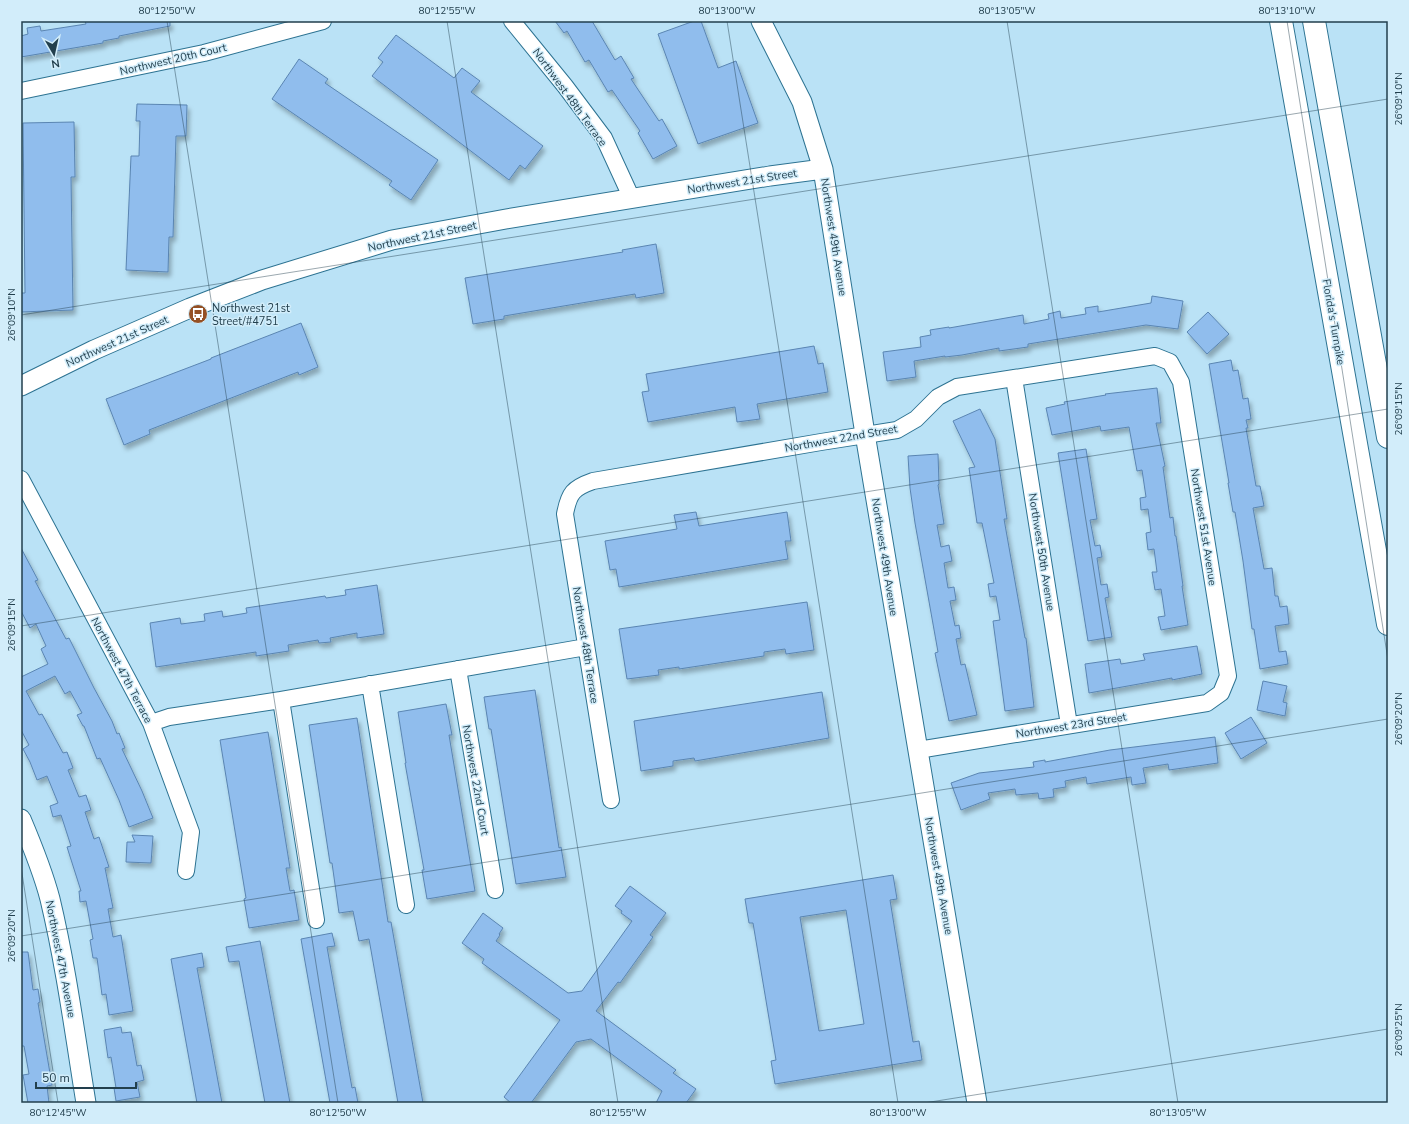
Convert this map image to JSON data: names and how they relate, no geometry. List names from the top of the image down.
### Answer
{
  "streets": {
    "highway": ["Florida's Turnpike"],
    "street": [
      "Northwest 20th Court",
      "Northwest 48th Terrace",
      "Northwest 21st Street",
      "Northwest 49th Avenue",
      "Northwest 22nd Street",
      "Northwest 51st Avenue",
      "Northwest 50th Avenue",
      "Northwest 47th Terrace",
      "Northwest 23rd Street",
      "Northwest 22nd Court",
      "Northwest 47th Avenue"
    ]
  },
  "crossings": [
    ["Northwest 48th Terrace", "Northwest 21st Street"],
    ["Northwest 48th Terrace", "Northwest 22nd Street"],
    ["Northwest 21st Street", "Northwest 49th Avenue"],
    ["Northwest 49th Avenue", "Northwest 22nd Street"],
    ["Northwest 49th Avenue", "Northwest 23rd Street"],
    ["Northwest 22nd Street", "Northwest 51st Avenue"],
    ["Northwest 22nd Street", "Northwest 50th Avenue"],
    ["Northwest 51st Avenue", "Northwest 23rd Street"],
    ["Northwest 50th Avenue", "Northwest 23rd Street"]
  ],
  "places": {
    "bus stop": ["Northwest 21st Street/#4751"]
  },
  "scale_bar": "50 m",
  "north": "bottom",
  "coordinates": [
    "80°12'50\"W",
    "80°12'55\"W",
    "80°13'00\"W",
    "80°13'05\"W",
    "80°13'10\"W",
    "26°09'10\"N",
    "26°09'15\"N",
    "26°09'20\"N",
    "26°09'25\"N",
    "80°12'45\"W"
  ]
}
